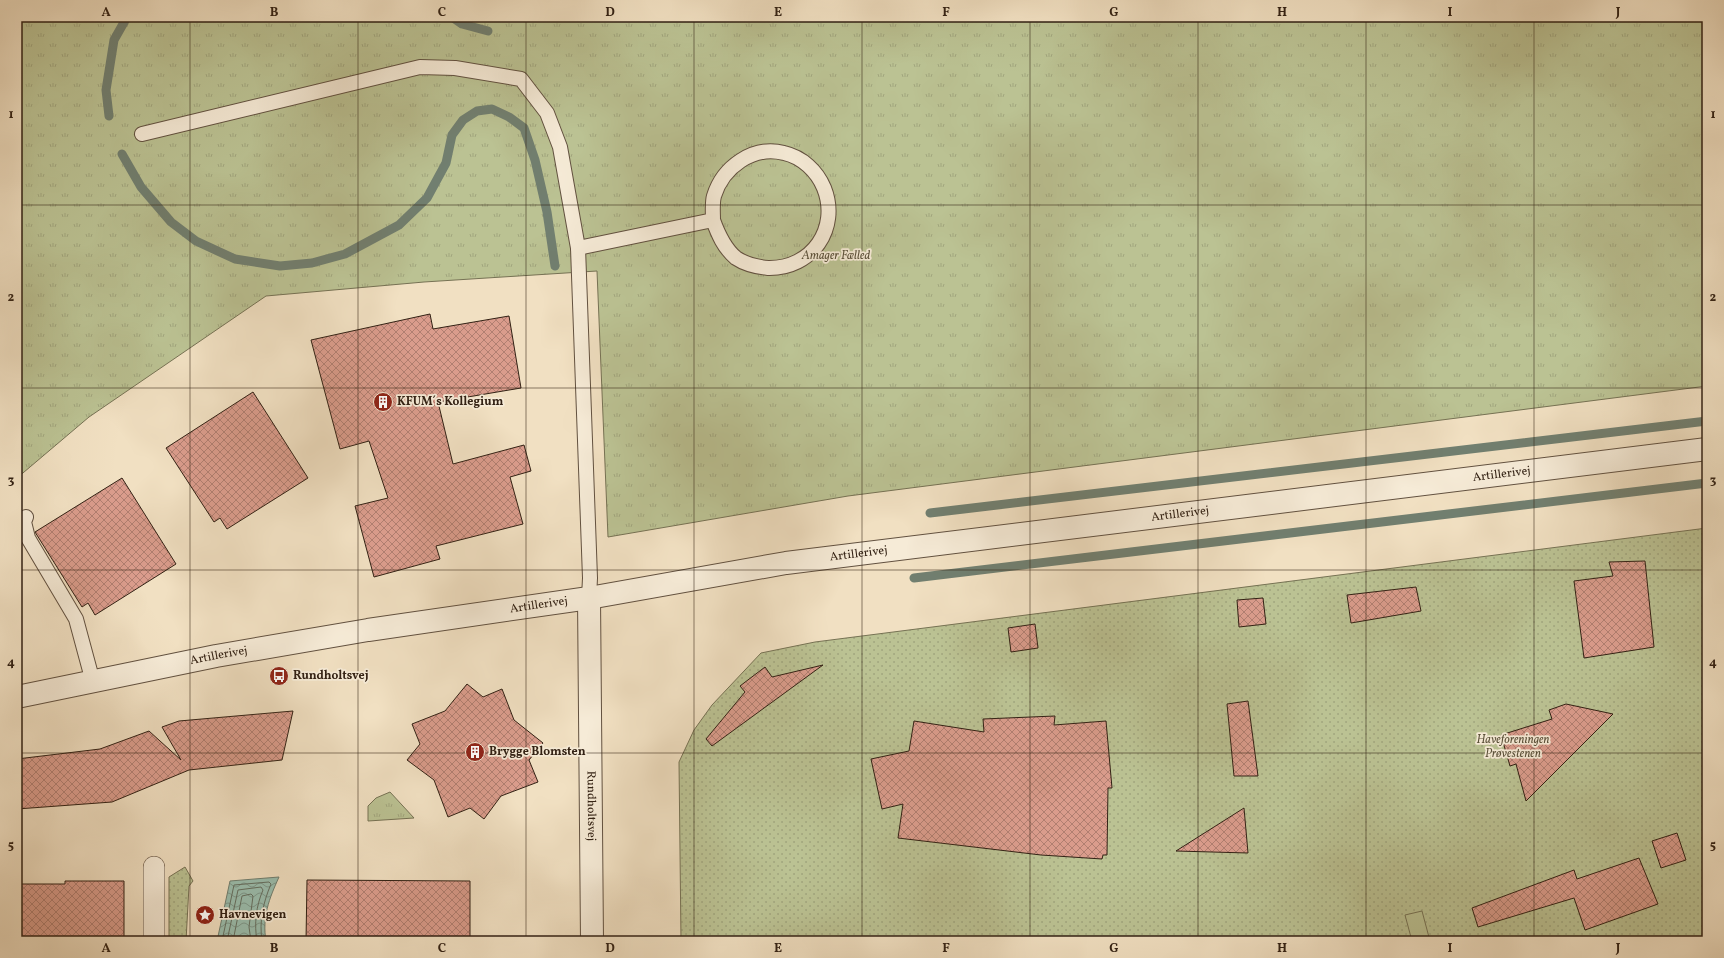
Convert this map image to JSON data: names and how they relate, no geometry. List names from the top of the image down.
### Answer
{
  "streets": {
    "street": ["Artillerivej", "Rundholtsvej"]
  },
  "crossings": [
    ["Artillerivej", "Rundholtsvej"]
  ],
  "parks": ["Amager Fælled", "Haveforeningen Prøvestenen"],
  "places": {
    "building": ["KFUM´s Kollegium", "Brygge Blomsten"],
    "bus stop": ["Rundholtsvej"],
    "place": ["Havnevigen"]
  },
  "grid": {
    "columns": [
      "A",
      "B",
      "C",
      "D",
      "E",
      "F",
      "G",
      "H",
      "I",
      "J"
    ],
    "rows": [
      "1",
      "2",
      "3",
      "4",
      "5"
    ]
  }
}
